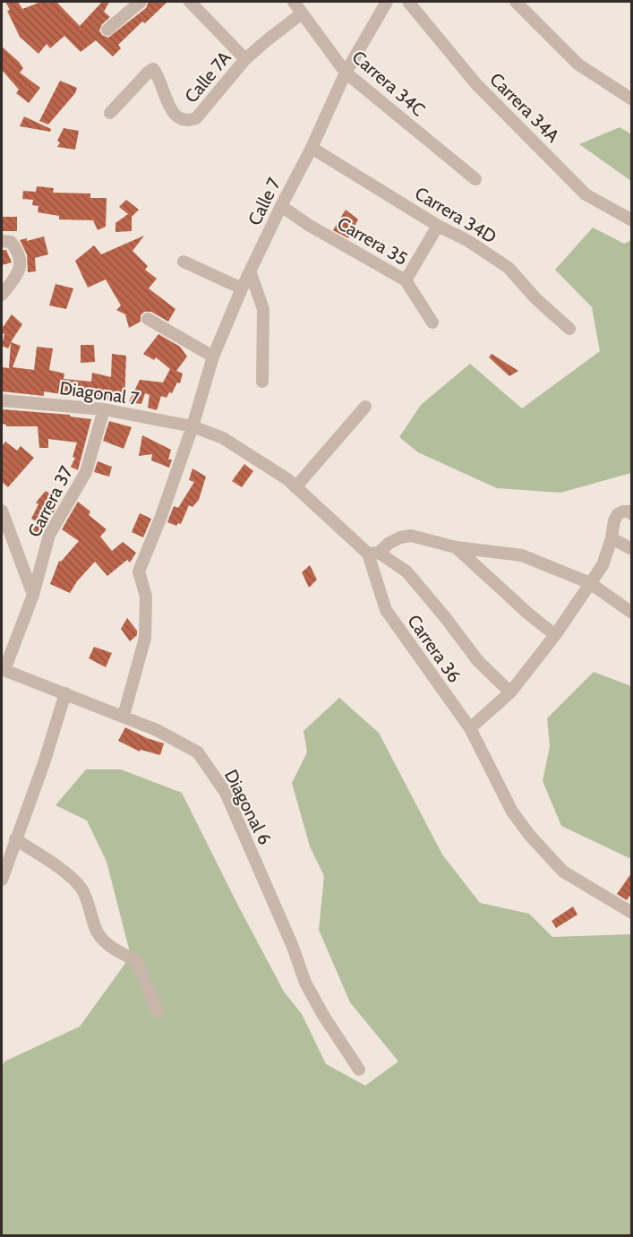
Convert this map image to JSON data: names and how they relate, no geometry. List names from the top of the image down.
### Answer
{
  "streets": {
    "street": [
      "Calle 7A",
      "Carrera 34C",
      "Carrera 34A",
      "Calle 7",
      "Carrera 34D",
      "Carrera 35",
      "Diagonal 7",
      "Carrera 37",
      "Carrera 36",
      "Diagonal 6"
    ]
  },
  "crossings": [
    ["Calle 7A", "Carrera 34C"],
    ["Carrera 34C", "Calle 7"],
    ["Calle 7", "Carrera 34D"],
    ["Calle 7", "Carrera 35"],
    ["Calle 7", "Diagonal 7"],
    ["Calle 7", "Carrera 36"],
    ["Calle 7", "Diagonal 6"],
    ["Diagonal 7", "Carrera 37"],
    ["Diagonal 7", "Carrera 36"],
    ["Carrera 37", "Diagonal 6"]
  ]
}
